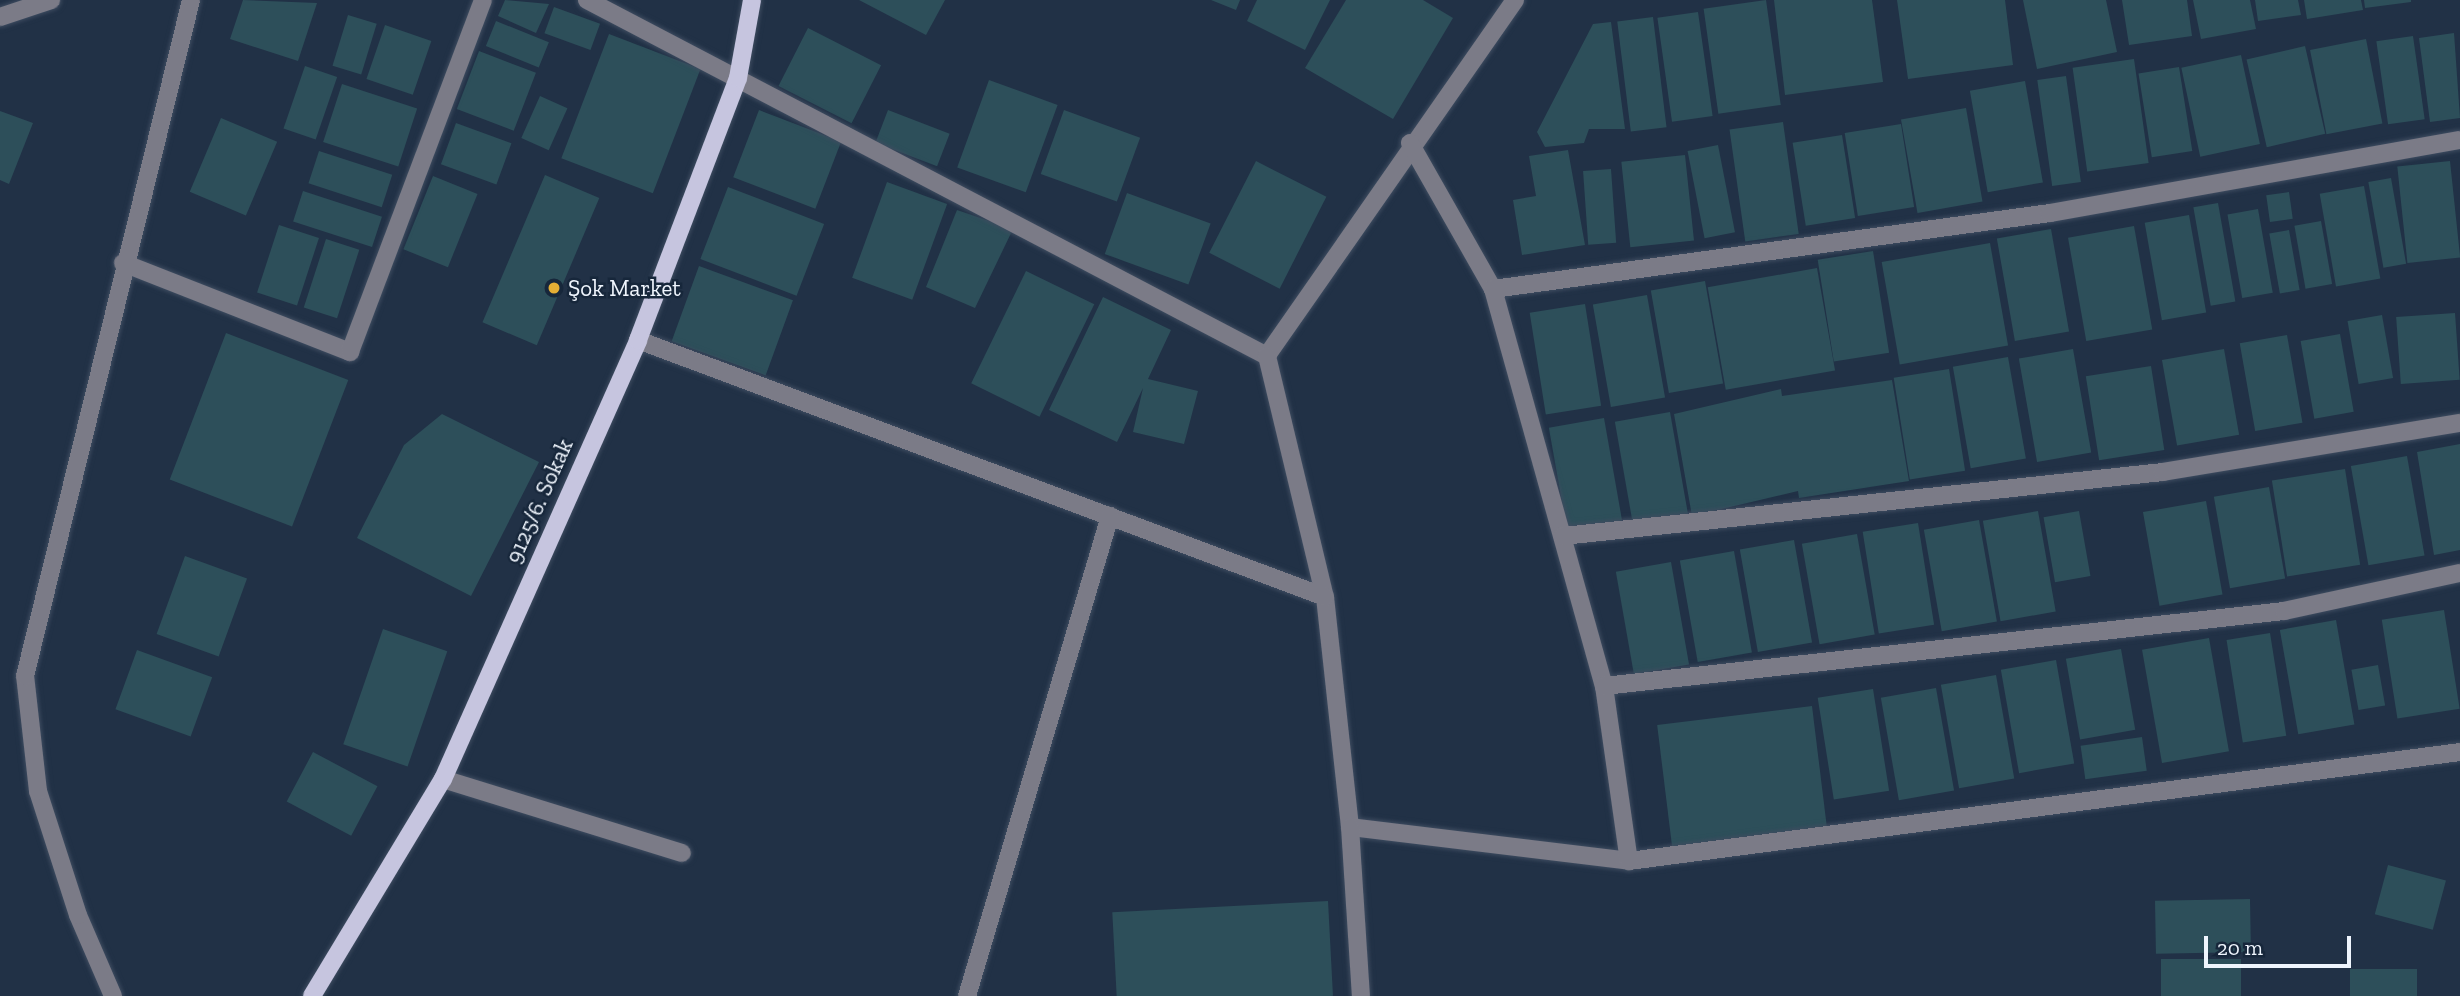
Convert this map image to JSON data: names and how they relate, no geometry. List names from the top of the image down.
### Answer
{
  "streets": {
    "main road": ["9125/6. Sokak"]
  },
  "places": ["Şok Market"],
  "scale_bar": "20 m"
}
